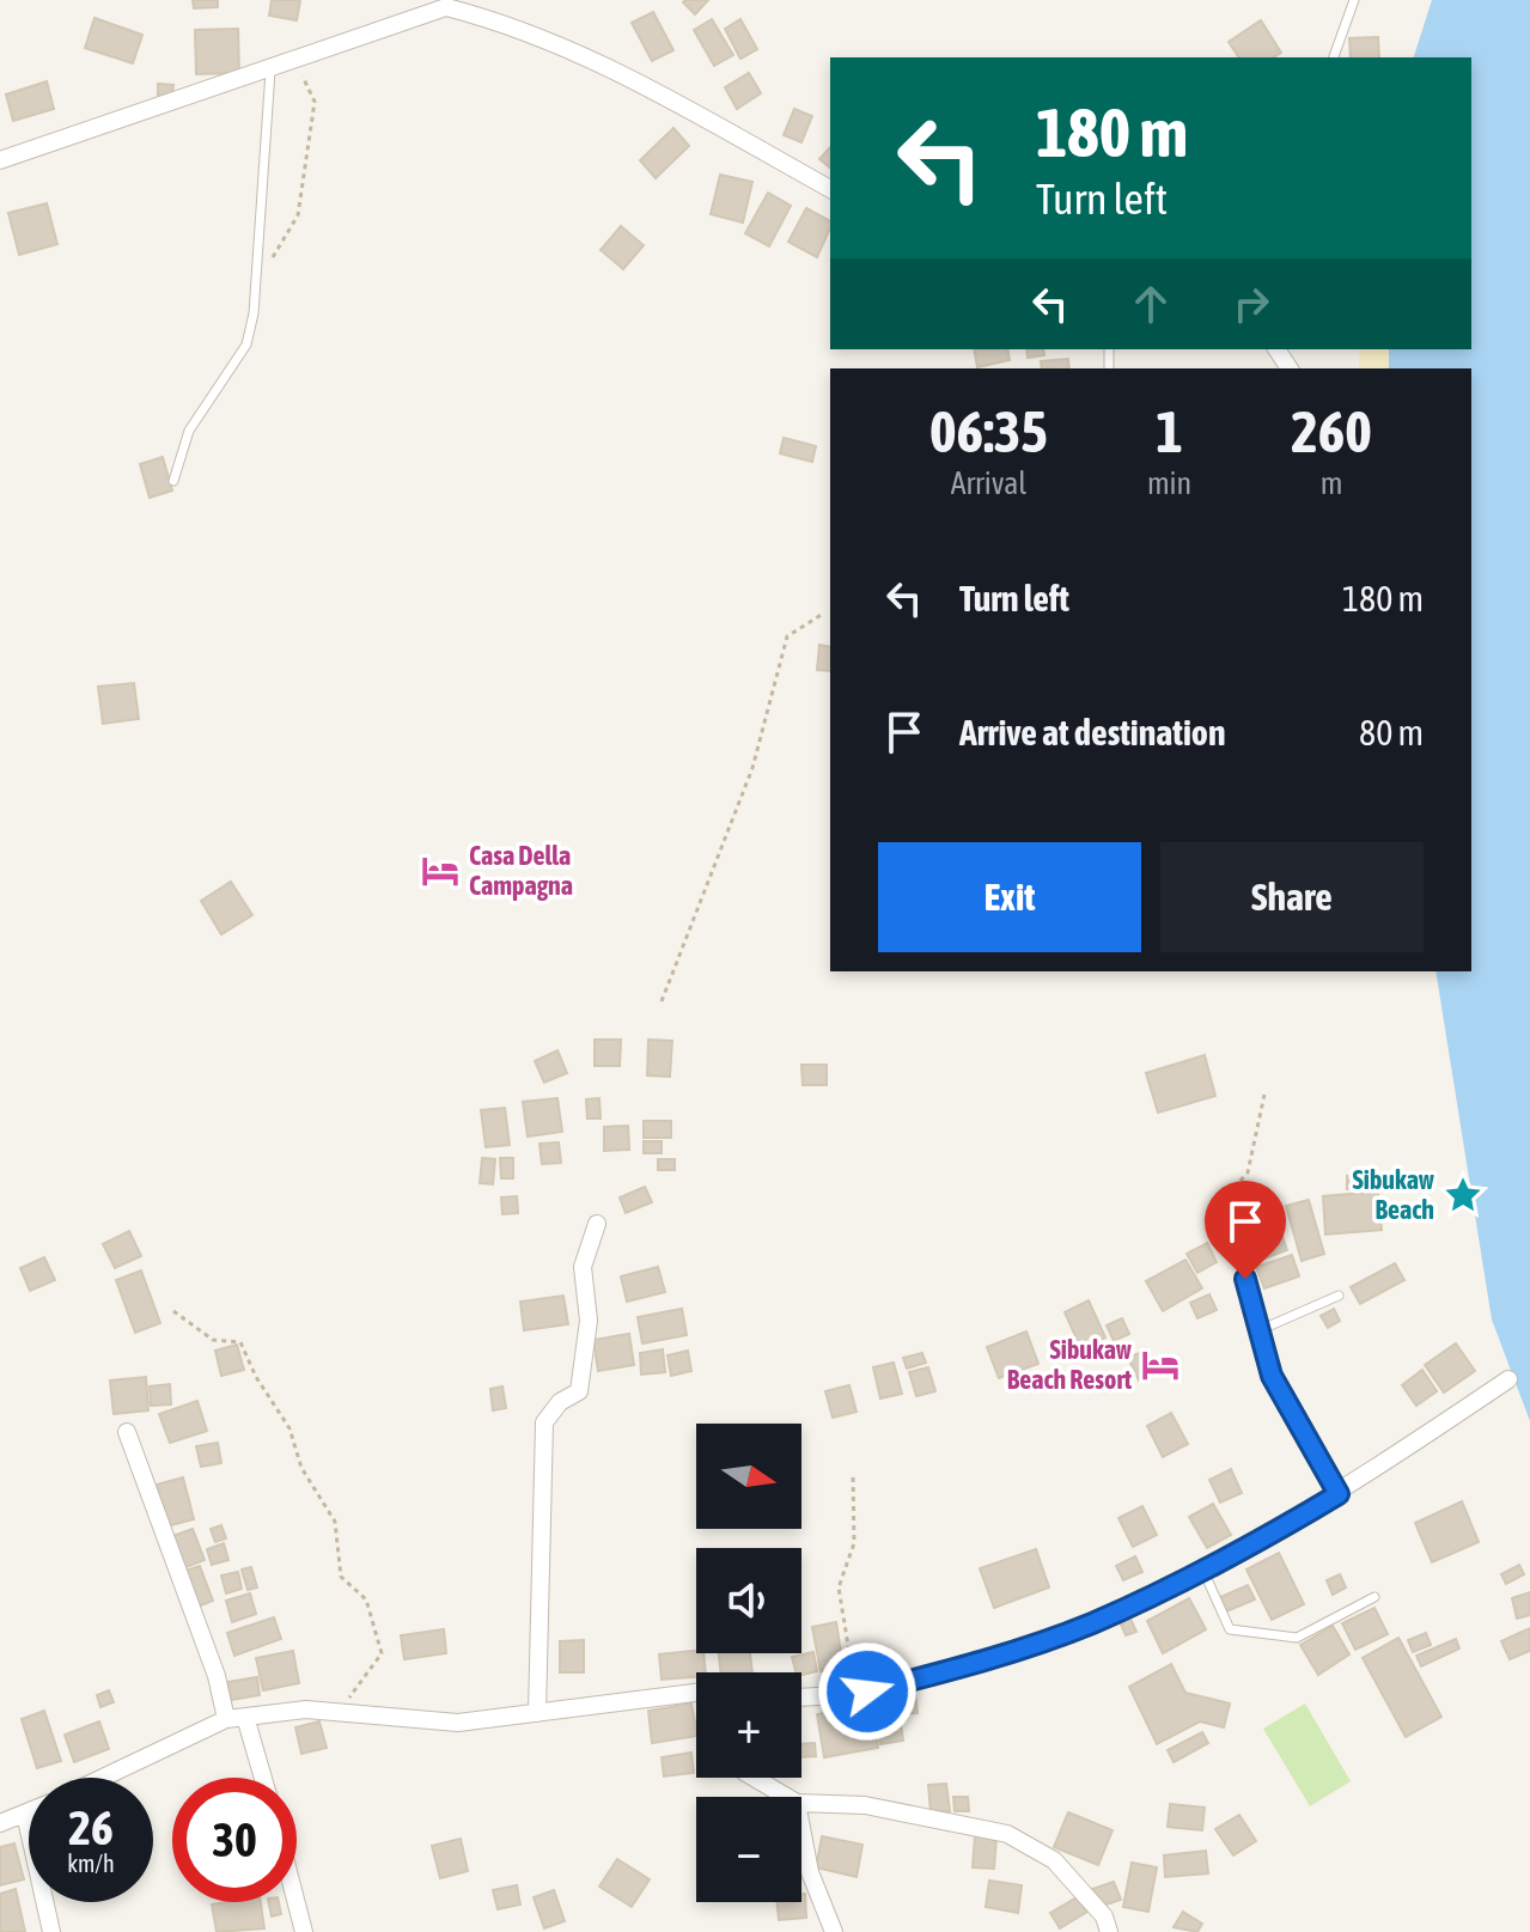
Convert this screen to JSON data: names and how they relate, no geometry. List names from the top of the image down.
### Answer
{
  "places": {
    "hotel": ["Casa Della Campagna", "Sibukaw Beach Resort"],
    "place": ["Sibukaw Beach"]
  },
  "north": "right",
  "page": {
    "turn": ["180 m", "Turn left"],
    "eta": [
      "06:35",
      "Arrival",
      "1",
      "min",
      "260",
      "m"
    ],
    "list": [
      {
        "name": "Turn left",
        "value": "180 m"
      },
      {
        "name": "Arrive at destination",
        "value": "80 m"
      }
    ],
    "buttons": ["Exit", "Share"],
    "map_buttons": ["+", "−"],
    "speed": "26 km/h",
    "limit": "30"
  }
}
